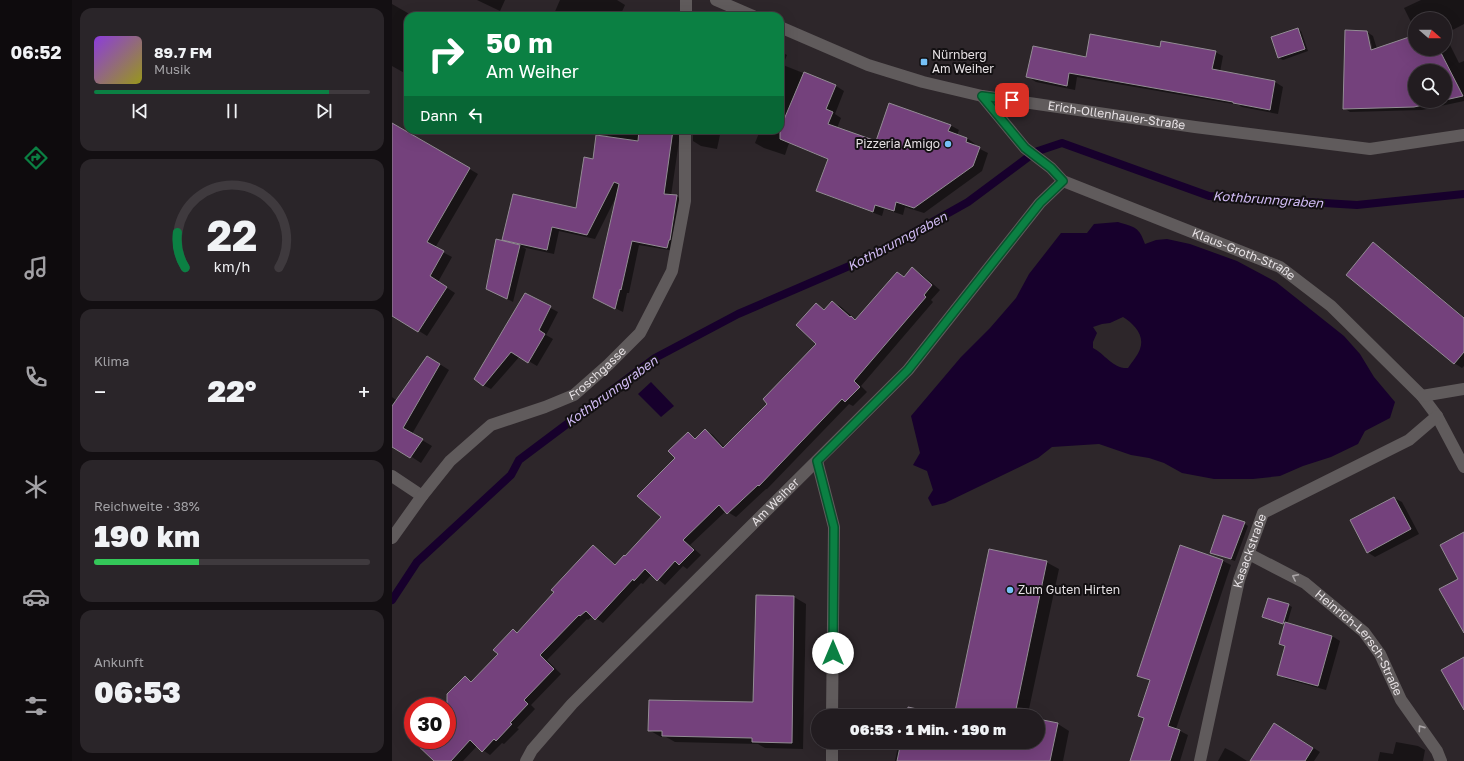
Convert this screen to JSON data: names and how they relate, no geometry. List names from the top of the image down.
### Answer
{
  "streets": {
    "street": [
      "Erich-Ollenhauer-Straße",
      "Klaus-Groth-Straße",
      "Froschgasse",
      "Am Weiher",
      "Kasackstraße",
      "Heinrich-Lersch-Straße"
    ]
  },
  "crossings": [
    ["Erich-Ollenhauer-Straße", "Klaus-Groth-Straße"],
    ["Klaus-Groth-Straße", "Am Weiher"],
    ["Klaus-Groth-Straße", "Kasackstraße"],
    ["Kasackstraße", "Heinrich-Lersch-Straße"]
  ],
  "one_way": ["Heinrich-Lersch-Straße"],
  "water": ["Kothbrunngraben"],
  "places": {
    "transit": ["Nürnberg Am Weiher"],
    "other": ["Pizzeria Amigo", "Zum Guten Hirten"]
  },
  "north": "right",
  "page": {
    "tabs": "06:52",
    "turn": ["50 m", "Am Weiher"],
    "song": ["89.7 FM", "Musik"],
    "then": "Dann",
    "tile": [
      "Klima",
      ["Reichweite · 38%", "190 km"],
      ["Ankunft", "06:53"]
    ],
    "heat": ["−", "22°", "+"],
    "limit": "30",
    "trip": "06:53 · 1 Min. · 190 m",
    "gauge": ["22", "km/h"]
  }
}
